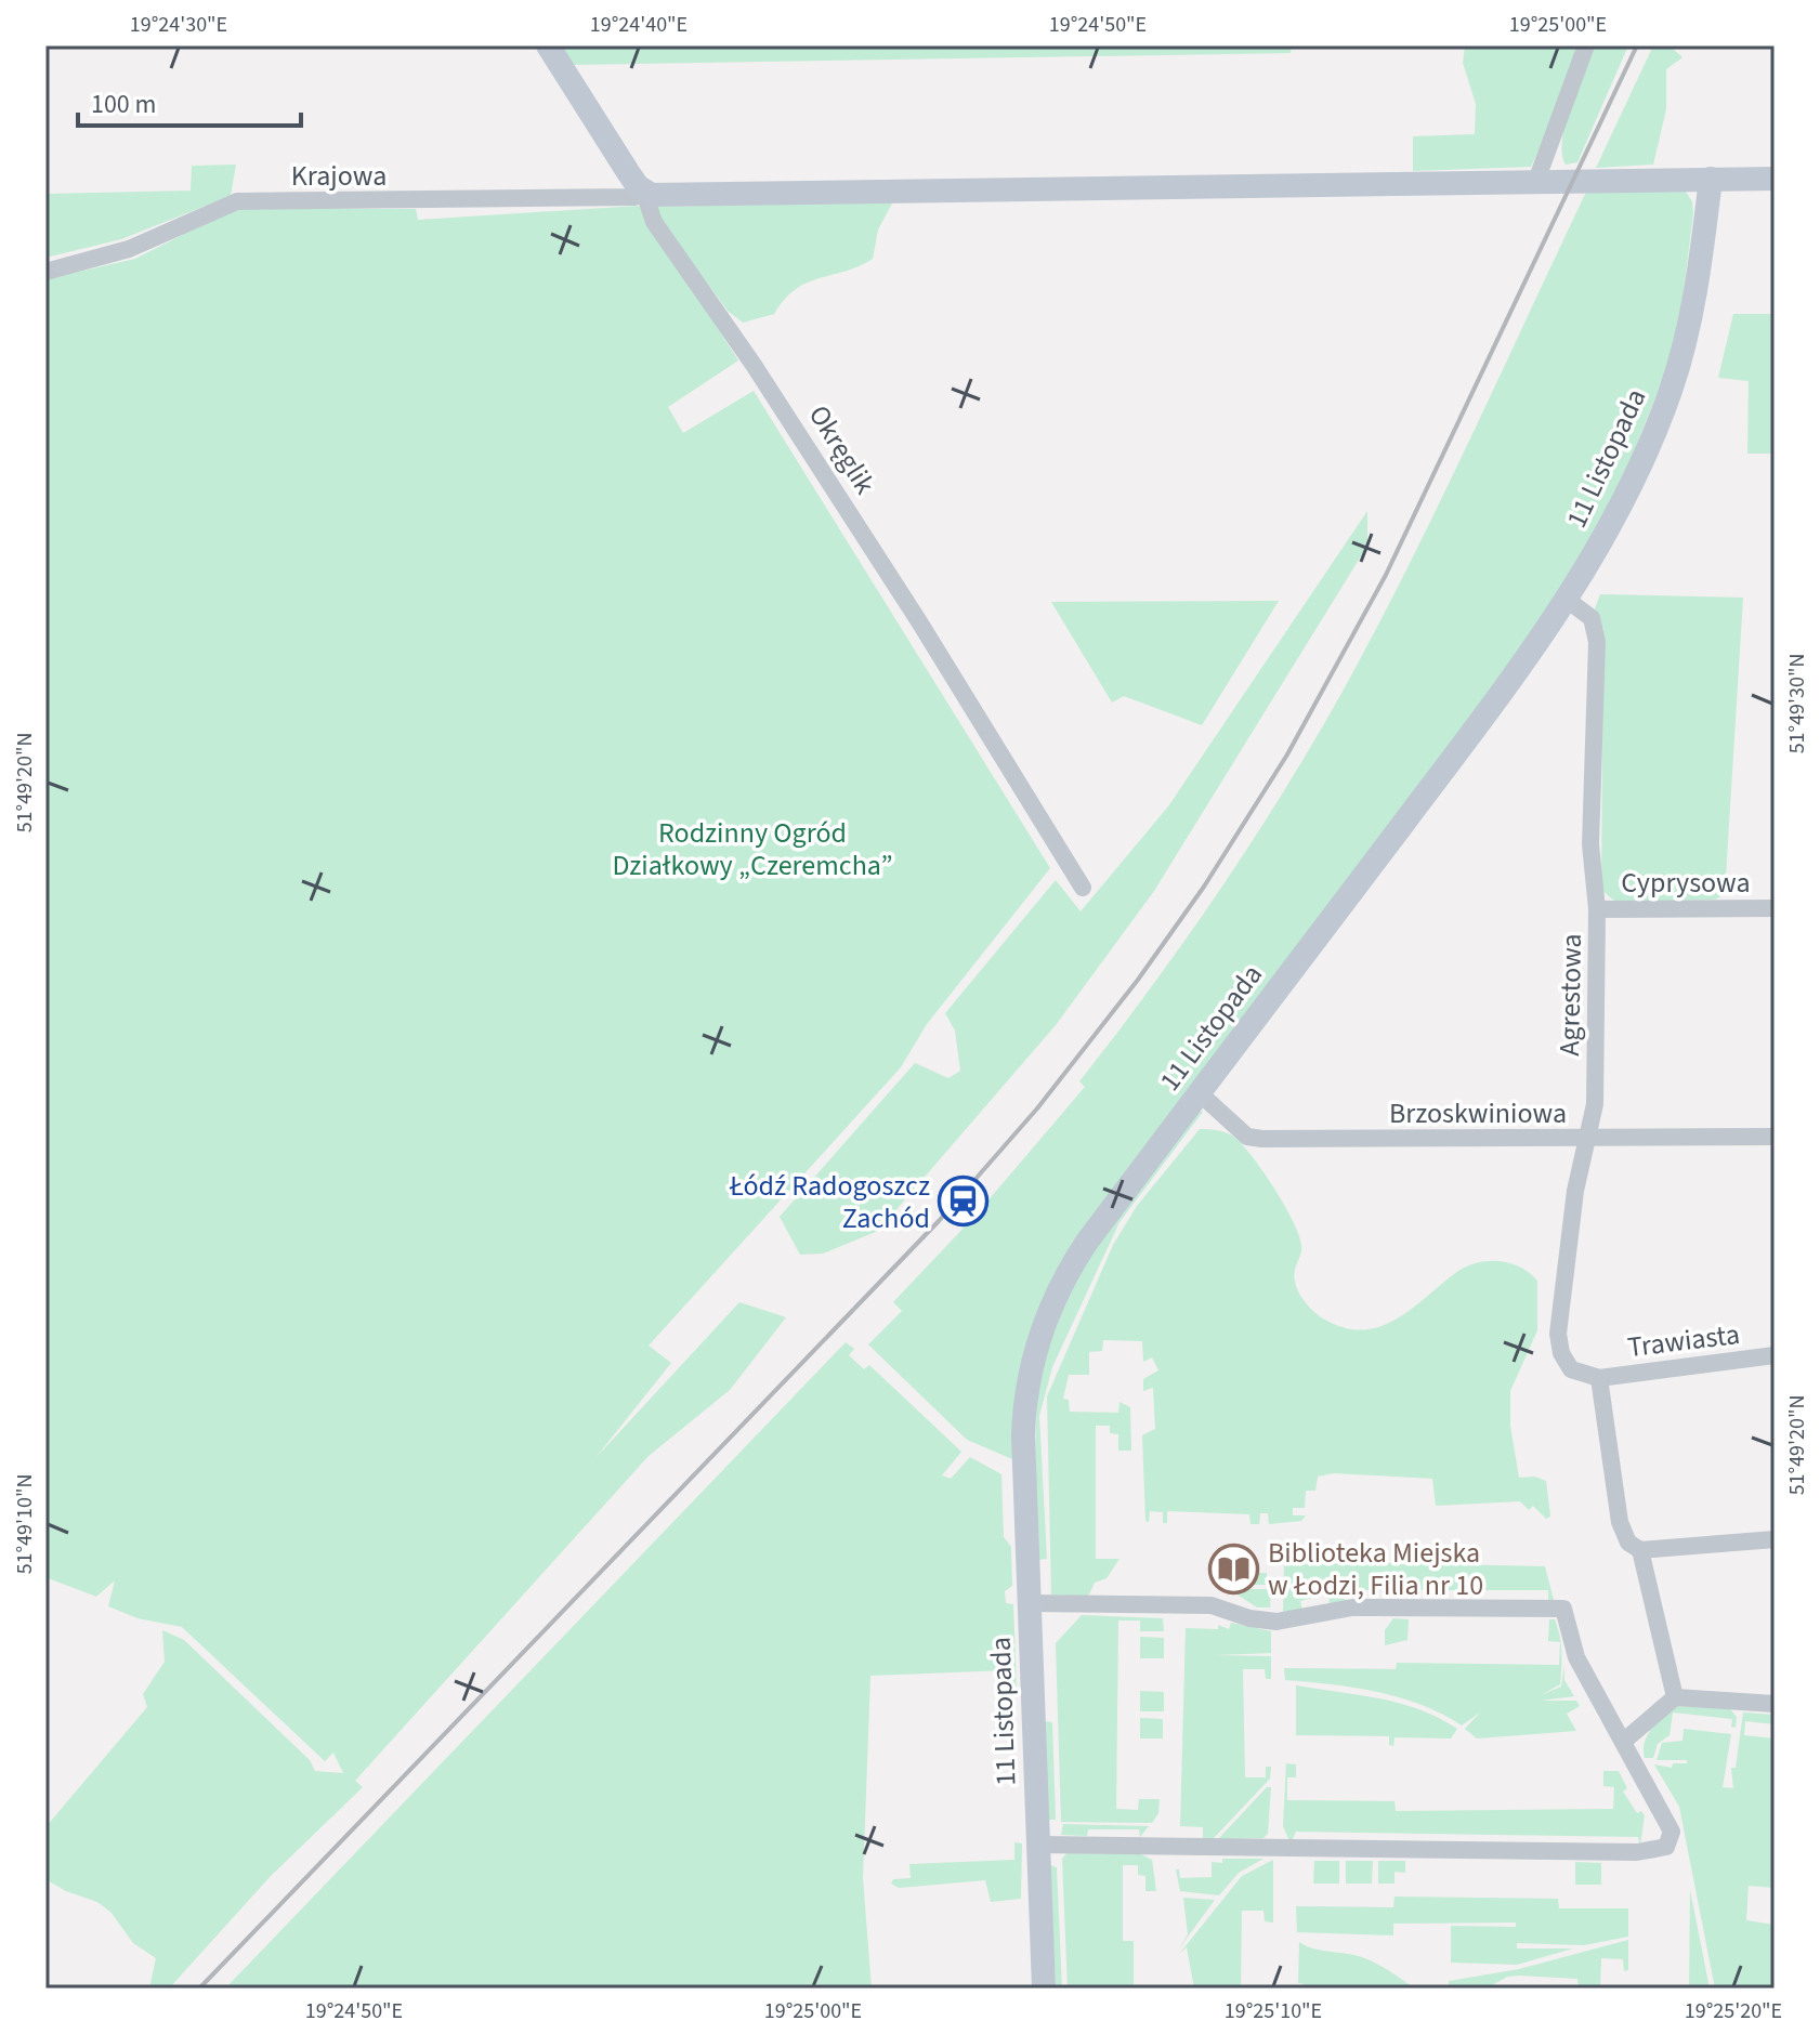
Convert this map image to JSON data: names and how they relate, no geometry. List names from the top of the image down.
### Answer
{
  "streets": {
    "street": [
      "Krajowa",
      "Okręglik",
      "11 Listopada",
      "Cyprysowa",
      "Agrestowa",
      "Brzoskwiniowa",
      "Trawiasta"
    ]
  },
  "crossings": [
    ["Krajowa", "Okręglik"],
    ["11 Listopada", "Agrestowa"],
    ["11 Listopada", "Brzoskwiniowa"],
    ["Cyprysowa", "Agrestowa"],
    ["Agrestowa", "Brzoskwiniowa"],
    ["Agrestowa", "Trawiasta"]
  ],
  "parks": ["Rodzinny Ogród Działkowy „Czeremcha”"],
  "places": {
    "station": ["Łódź Radogoszcz Zachód"],
    "library": ["Biblioteka Miejska w Łodzi, Filia nr 10"]
  },
  "scale_bar": "100 m",
  "coordinates": [
    "19°24'30\"E",
    "19°24'40\"E",
    "19°24'50\"E",
    "19°25'00\"E",
    "51°49'30\"N",
    "51°49'20\"N",
    "51°49'10\"N",
    "19°25'10\"E",
    "19°25'20\"E"
  ]
}
